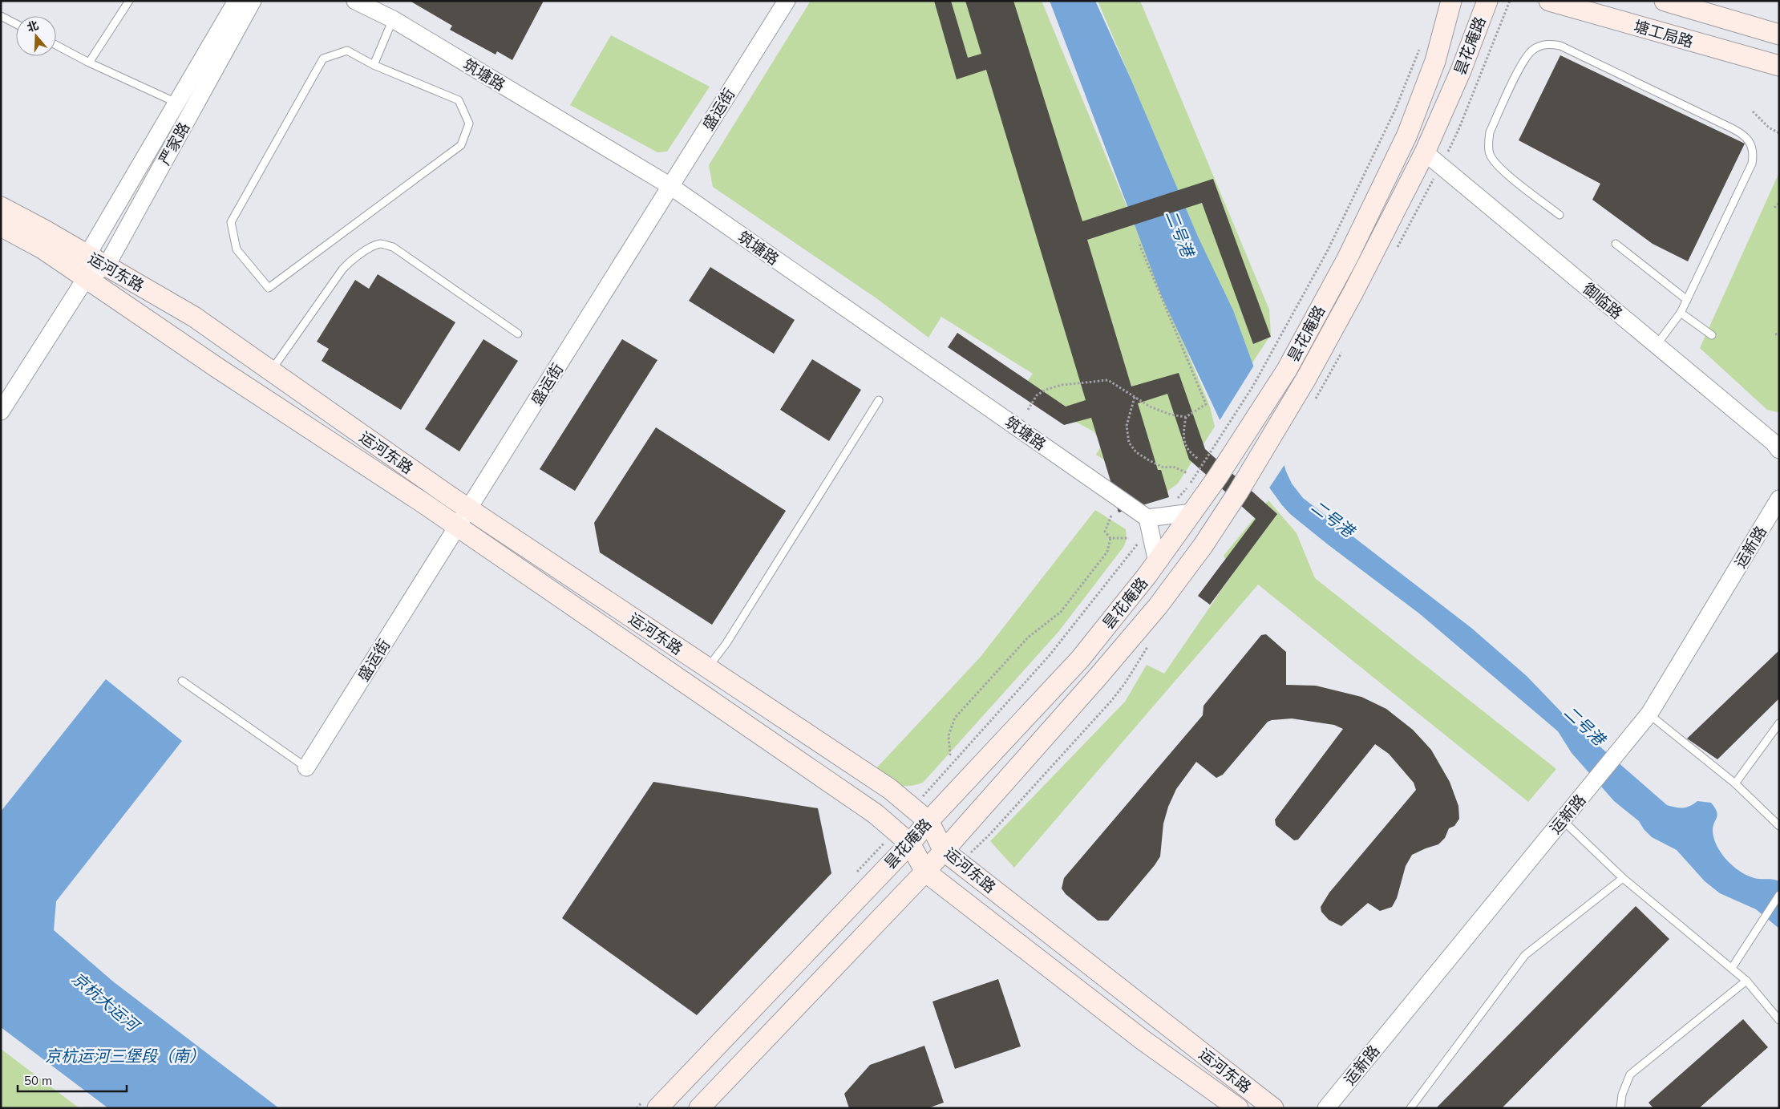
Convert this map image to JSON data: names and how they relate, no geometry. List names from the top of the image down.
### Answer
{
  "streets": {
    "main road": ["塘工局路", "昙花庵路", "运河东路"],
    "street": [
      "筑塘路",
      "盛运街",
      "严家路",
      "御临路",
      "运新路"
    ]
  },
  "crossings": [
    ["昙花庵路", "运河东路"],
    ["昙花庵路", "御临路"],
    ["筑塘路", "盛运街"],
    ["盛运街", "运河东路"],
    ["严家路", "运河东路"]
  ],
  "water": ["二号港", "京杭大运河", "京杭运河三堡段（南）"],
  "scale_bar": "50 m",
  "north": "top"
}
